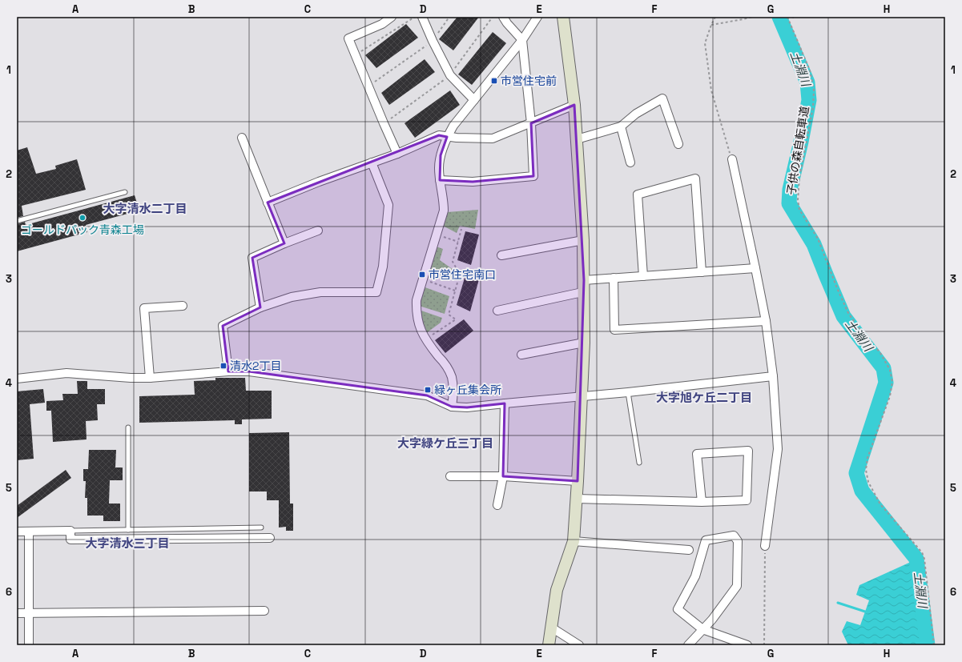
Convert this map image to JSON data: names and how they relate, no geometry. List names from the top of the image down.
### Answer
{
  "streets": {
    "path": ["子供の森自転車道"]
  },
  "districts": [
    "大字清水二丁目",
    "大字旭ケ丘二丁目",
    "大字緑ケ丘三丁目",
    "大字清水三丁目"
  ],
  "water": ["土淵川"],
  "places": {
    "transit": [
      "市営住宅前",
      "市営住宅南口",
      "清水2丁目",
      "緑ヶ丘集会所"
    ],
    "other": ["ゴールドパック青森工場"]
  },
  "grid": {
    "columns": [
      "A",
      "B",
      "C",
      "D",
      "E",
      "F",
      "G",
      "H"
    ],
    "rows": [
      "1",
      "2",
      "3",
      "4",
      "5",
      "6"
    ]
  }
}
